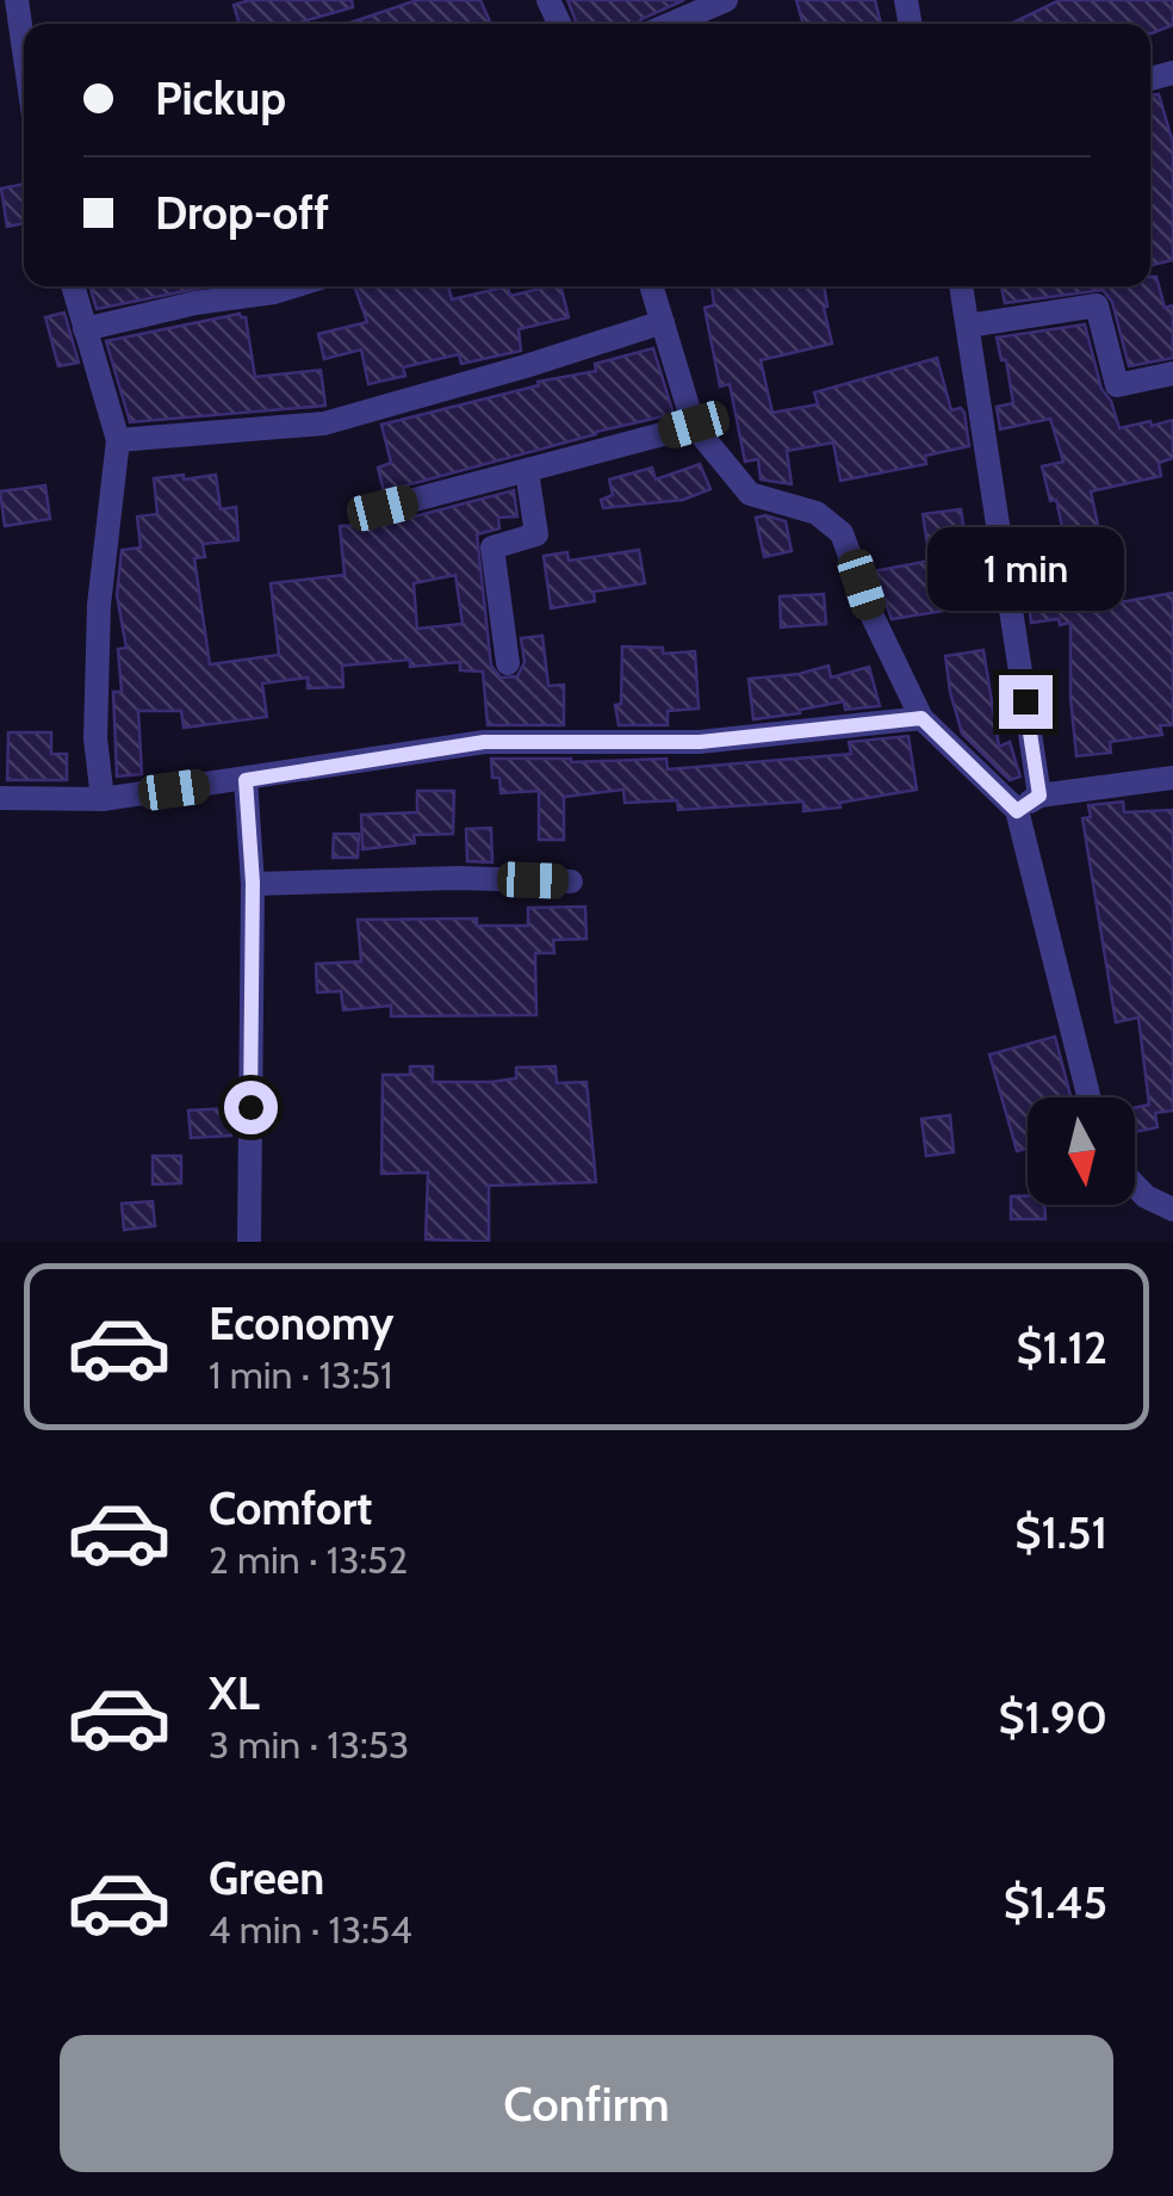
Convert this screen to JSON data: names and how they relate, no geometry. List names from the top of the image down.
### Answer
{
  "north": "bottom",
  "page": {
    "banner": ["Pickup", "Drop-off"],
    "bubble": "1 min",
    "list": [
      {
        "name": "Economy",
        "note": "1 min · 13:51",
        "value": "$1.12"
      },
      {
        "name": "Comfort",
        "note": "2 min · 13:52",
        "value": "$1.51"
      },
      {
        "name": "XL",
        "note": "3 min · 13:53",
        "value": "$1.90"
      },
      {
        "name": "Green",
        "note": "4 min · 13:54",
        "value": "$1.45"
      }
    ],
    "buttons": "Confirm"
  }
}
